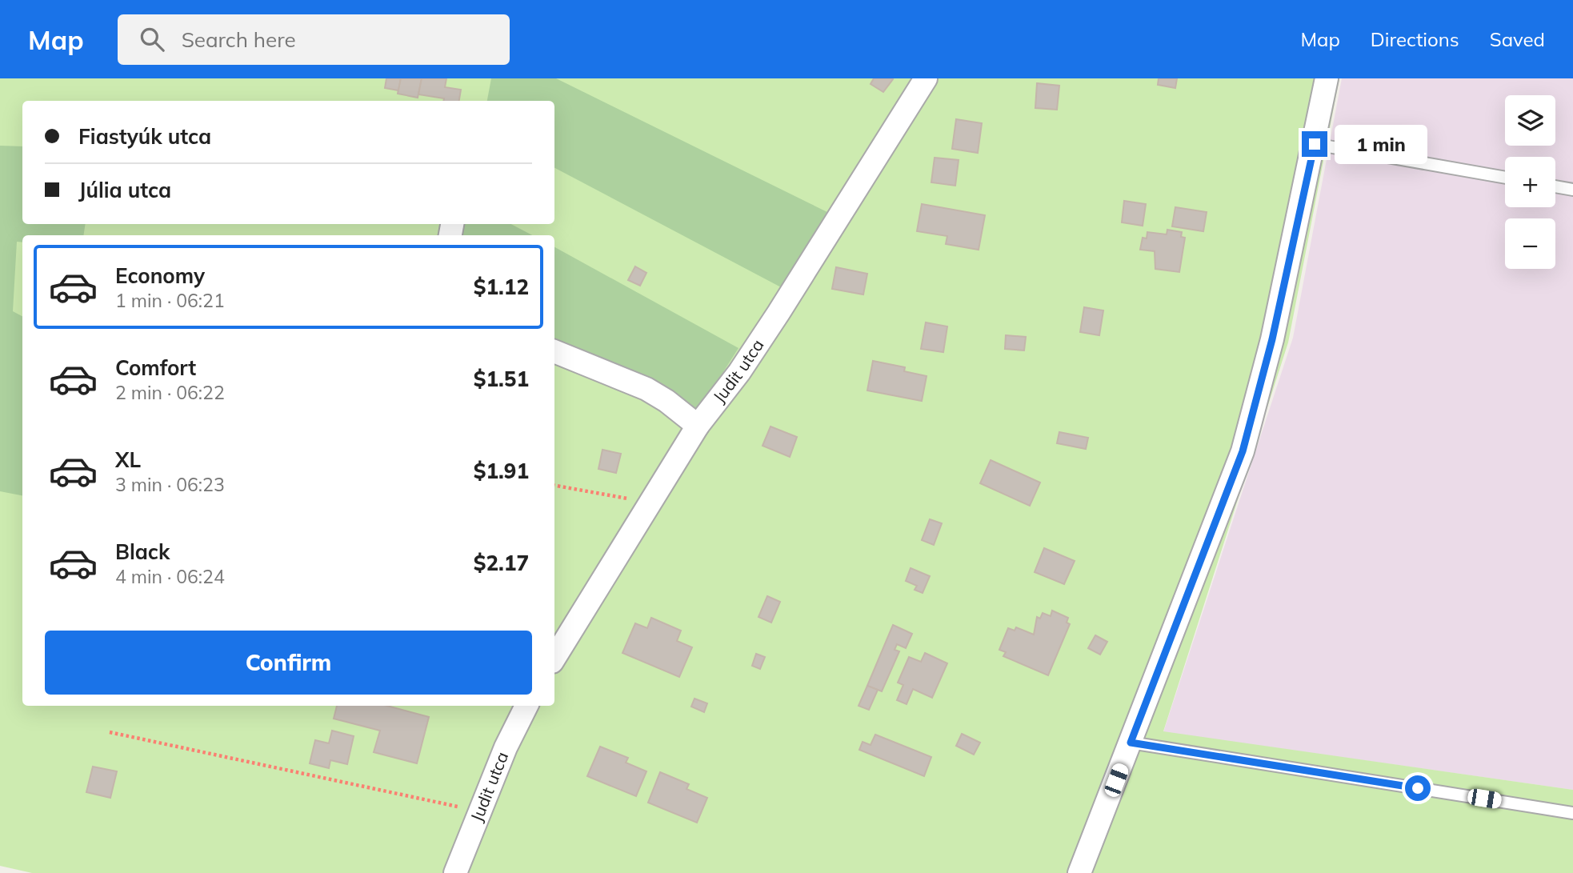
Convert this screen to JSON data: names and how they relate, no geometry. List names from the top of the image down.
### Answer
{
  "streets": {
    "street": ["Judit utca"]
  },
  "page": {
    "header": "Map",
    "search": "Search here",
    "nav": ["Map", "Directions", "Saved"],
    "map_buttons": ["+", "−"],
    "banner": ["Fiastyúk utca", "Júlia utca"],
    "bubble": "1 min",
    "list": [
      {
        "name": "Economy",
        "note": "1 min · 06:21",
        "value": "$1.12"
      },
      {
        "name": "Comfort",
        "note": "2 min · 06:22",
        "value": "$1.51"
      },
      {
        "name": "XL",
        "note": "3 min · 06:23",
        "value": "$1.91"
      },
      {
        "name": "Black",
        "note": "4 min · 06:24",
        "value": "$2.17"
      }
    ],
    "buttons": "Confirm"
  }
}
